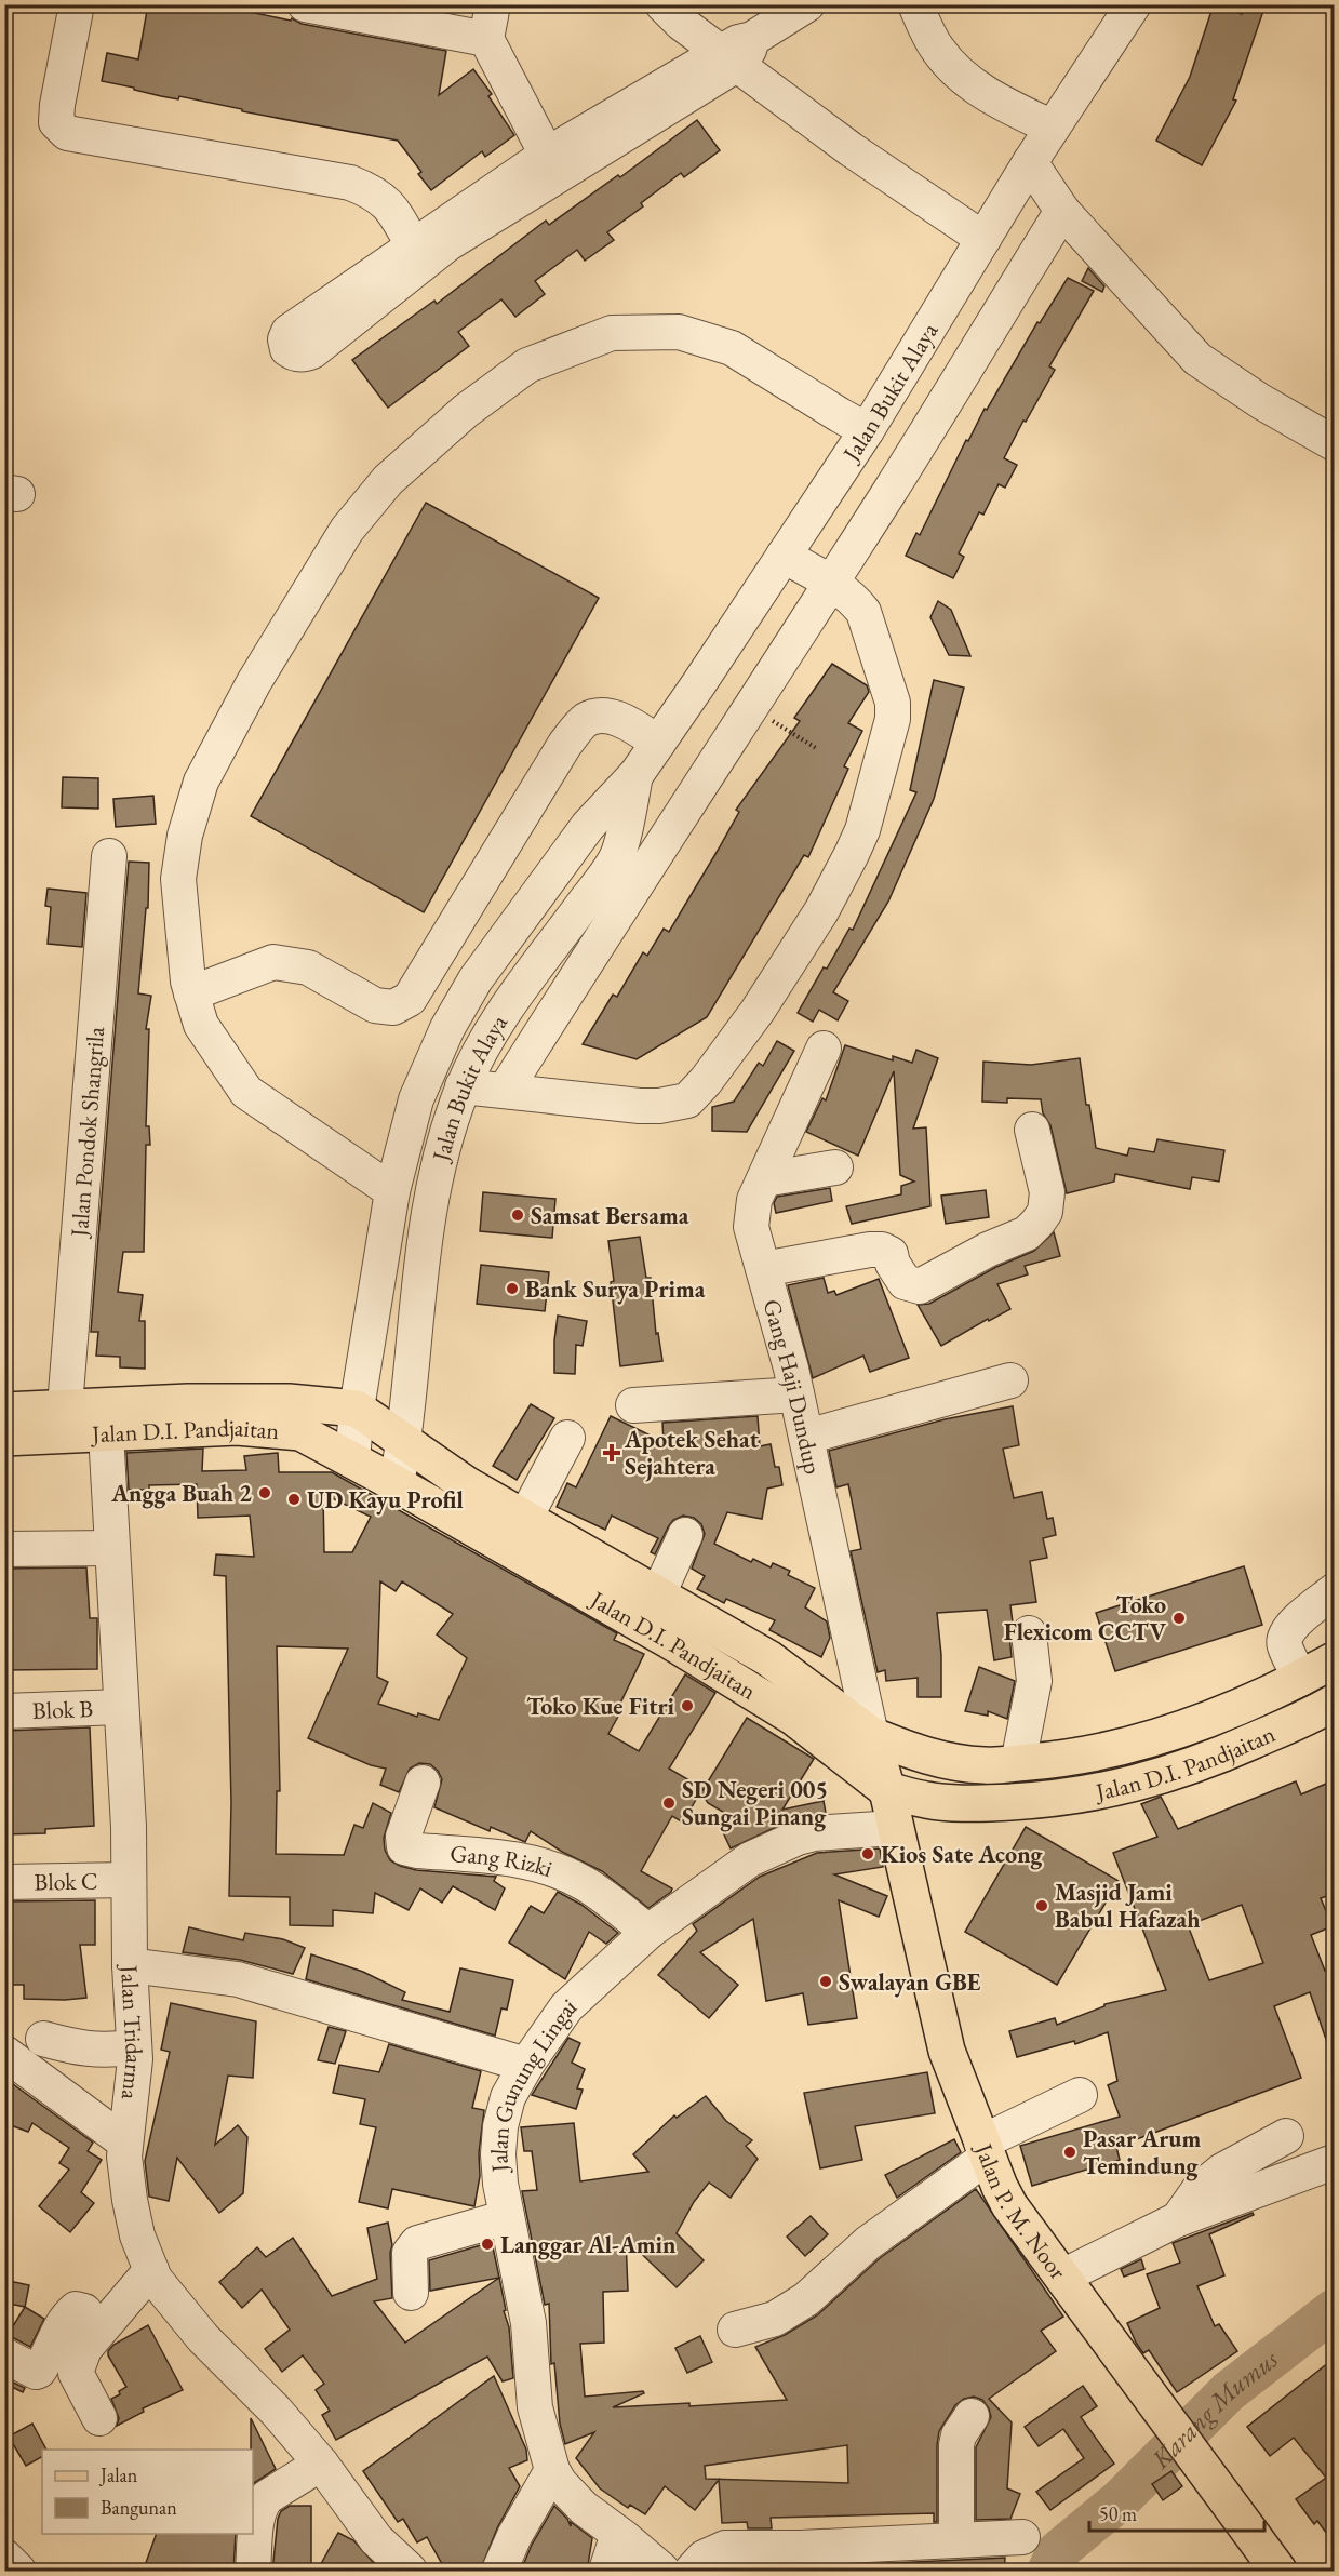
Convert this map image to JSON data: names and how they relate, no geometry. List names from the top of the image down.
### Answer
{
  "streets": {
    "main road": ["Jalan D.I. Pandjaitan", "Jalan P. M. Noor"],
    "street": [
      "Jalan Bukit Alaya",
      "Jalan Pondok Shangrila",
      "Gang Haji Dundup",
      "Blok B",
      "Gang Rizki",
      "Blok C",
      "Jalan Tridarma",
      "Jalan Gunung Lingai"
    ]
  },
  "crossings": [
    ["Jalan Bukit Alaya", "Jalan D.I. Pandjaitan"],
    ["Jalan Pondok Shangrila", "Jalan D.I. Pandjaitan"],
    ["Gang Haji Dundup", "Jalan D.I. Pandjaitan"],
    ["Gang Haji Dundup", "Jalan P. M. Noor"],
    ["Jalan D.I. Pandjaitan", "Jalan Tridarma"],
    ["Jalan D.I. Pandjaitan", "Jalan P. M. Noor"],
    ["Blok B", "Jalan Tridarma"],
    ["Gang Rizki", "Jalan Gunung Lingai"],
    ["Blok C", "Jalan Tridarma"],
    ["Jalan Gunung Lingai", "Jalan P. M. Noor"]
  ],
  "water": ["Karang Mumus"],
  "places": {
    "other": [
      "Samsat Bersama",
      "Bank Surya Prima",
      "Angga Buah 2",
      "UD Kayu Profil",
      "Toko Flexicom CCTV",
      "Toko Kue Fitri",
      "SD Negeri 005 Sungai Pinang",
      "Kios Sate Acong",
      "Masjid Jami Babul Hafazah",
      "Swalayan GBE",
      "Pasar Arum Temindung",
      "Langgar Al-Amin"
    ],
    "health": ["Apotek Sehat Sejahtera"]
  },
  "legend": ["Jalan", "Bangunan"],
  "scale_bar": "50 m"
}
